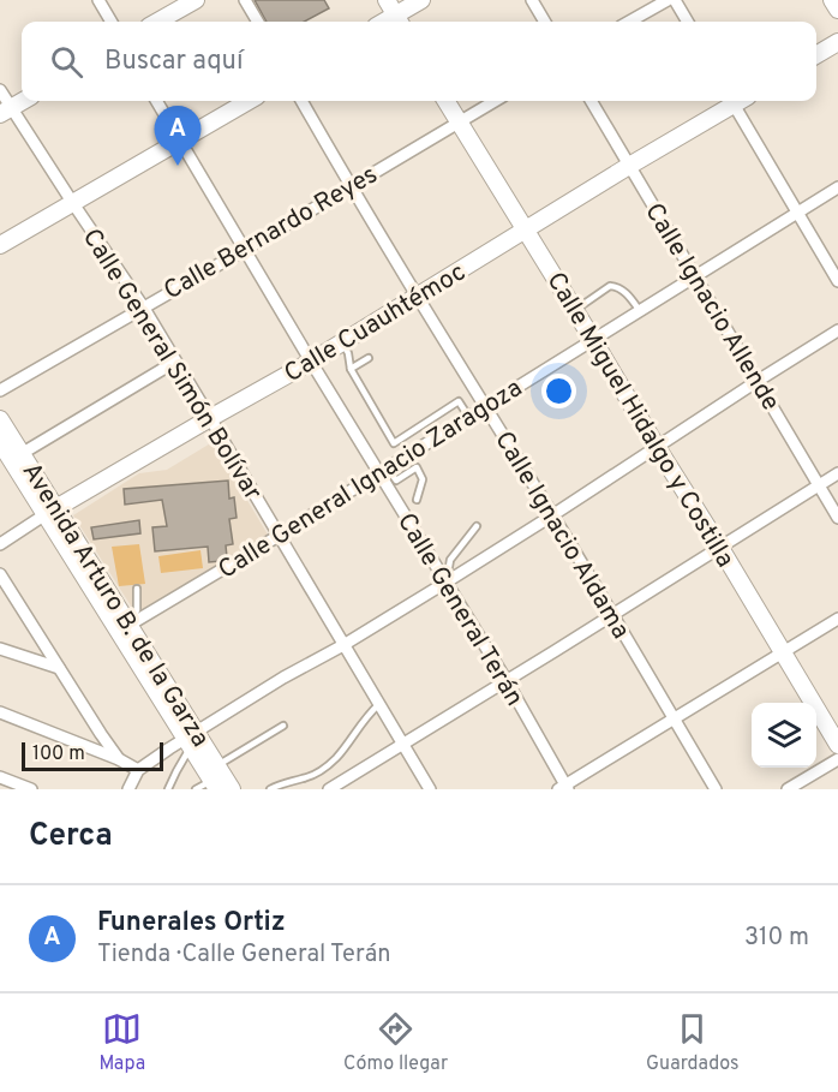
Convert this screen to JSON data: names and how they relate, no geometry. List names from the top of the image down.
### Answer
{
  "streets": {
    "street": [
      "Calle Bernardo Reyes",
      "Calle Ignacio Allende",
      "Calle Cuauhtémoc",
      "Calle General Simón Bolívar",
      "Calle Miguel Hidalgo y Costilla",
      "Calle General Ignacio Zaragoza",
      "Calle Ignacio Aldama",
      "Avenida Arturo B. de la Garza",
      "Calle General Terán"
    ]
  },
  "crossings": [
    ["Calle Bernardo Reyes", "Calle General Simón Bolívar"],
    ["Calle Bernardo Reyes", "Calle Miguel Hidalgo y Costilla"],
    ["Calle Bernardo Reyes", "Calle Ignacio Aldama"],
    ["Calle Bernardo Reyes", "Calle General Terán"],
    ["Calle Ignacio Allende", "Calle Cuauhtémoc"],
    ["Calle Ignacio Allende", "Calle General Ignacio Zaragoza"],
    ["Calle Cuauhtémoc", "Calle General Simón Bolívar"],
    ["Calle Cuauhtémoc", "Calle Miguel Hidalgo y Costilla"],
    ["Calle Cuauhtémoc", "Calle Ignacio Aldama"],
    ["Calle Cuauhtémoc", "Avenida Arturo B. de la Garza"],
    ["Calle Cuauhtémoc", "Calle General Terán"],
    ["Calle General Simón Bolívar", "Calle General Ignacio Zaragoza"],
    ["Calle Miguel Hidalgo y Costilla", "Calle General Ignacio Zaragoza"],
    ["Calle General Ignacio Zaragoza", "Calle Ignacio Aldama"],
    ["Calle General Ignacio Zaragoza", "Avenida Arturo B. de la Garza"],
    ["Calle General Ignacio Zaragoza", "Calle General Terán"]
  ],
  "scale_bar": "100 m",
  "page": {
    "search": "Buscar aquí",
    "pins": "A",
    "scale": "100 m",
    "heading": "Cerca",
    "list": [
      {
        "mark": "A",
        "name": "Funerales Ortiz",
        "note": "Tienda · Calle General Terán",
        "value": "310 m"
      }
    ],
    "nav": ["Mapa", "Cómo llegar", "Guardados"]
  }
}
